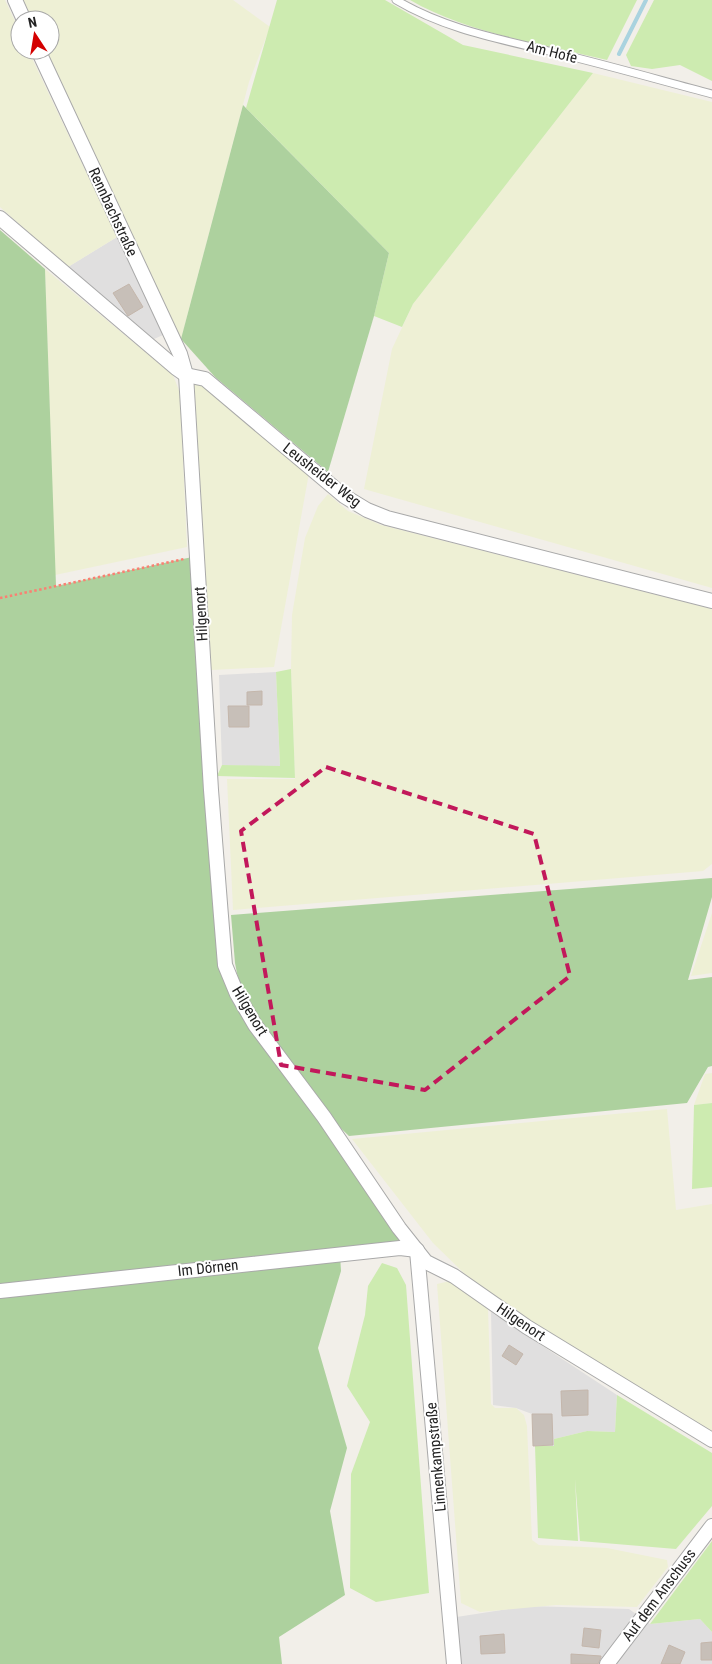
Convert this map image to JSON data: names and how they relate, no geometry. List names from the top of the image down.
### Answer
{
  "streets": {
    "street": [
      "Rennbachstraße",
      "Leusheider Weg",
      "Hilgenort",
      "Im Dörnen",
      "Linnenkampstraße",
      "Auf dem Anschuss"
    ],
    "lane": ["Am Hofe"]
  },
  "crossings": [
    ["Rennbachstraße", "Leusheider Weg"],
    ["Rennbachstraße", "Hilgenort"],
    ["Leusheider Weg", "Hilgenort"],
    ["Hilgenort", "Im Dörnen"],
    ["Hilgenort", "Linnenkampstraße"],
    ["Im Dörnen", "Linnenkampstraße"]
  ],
  "north": "top"
}
